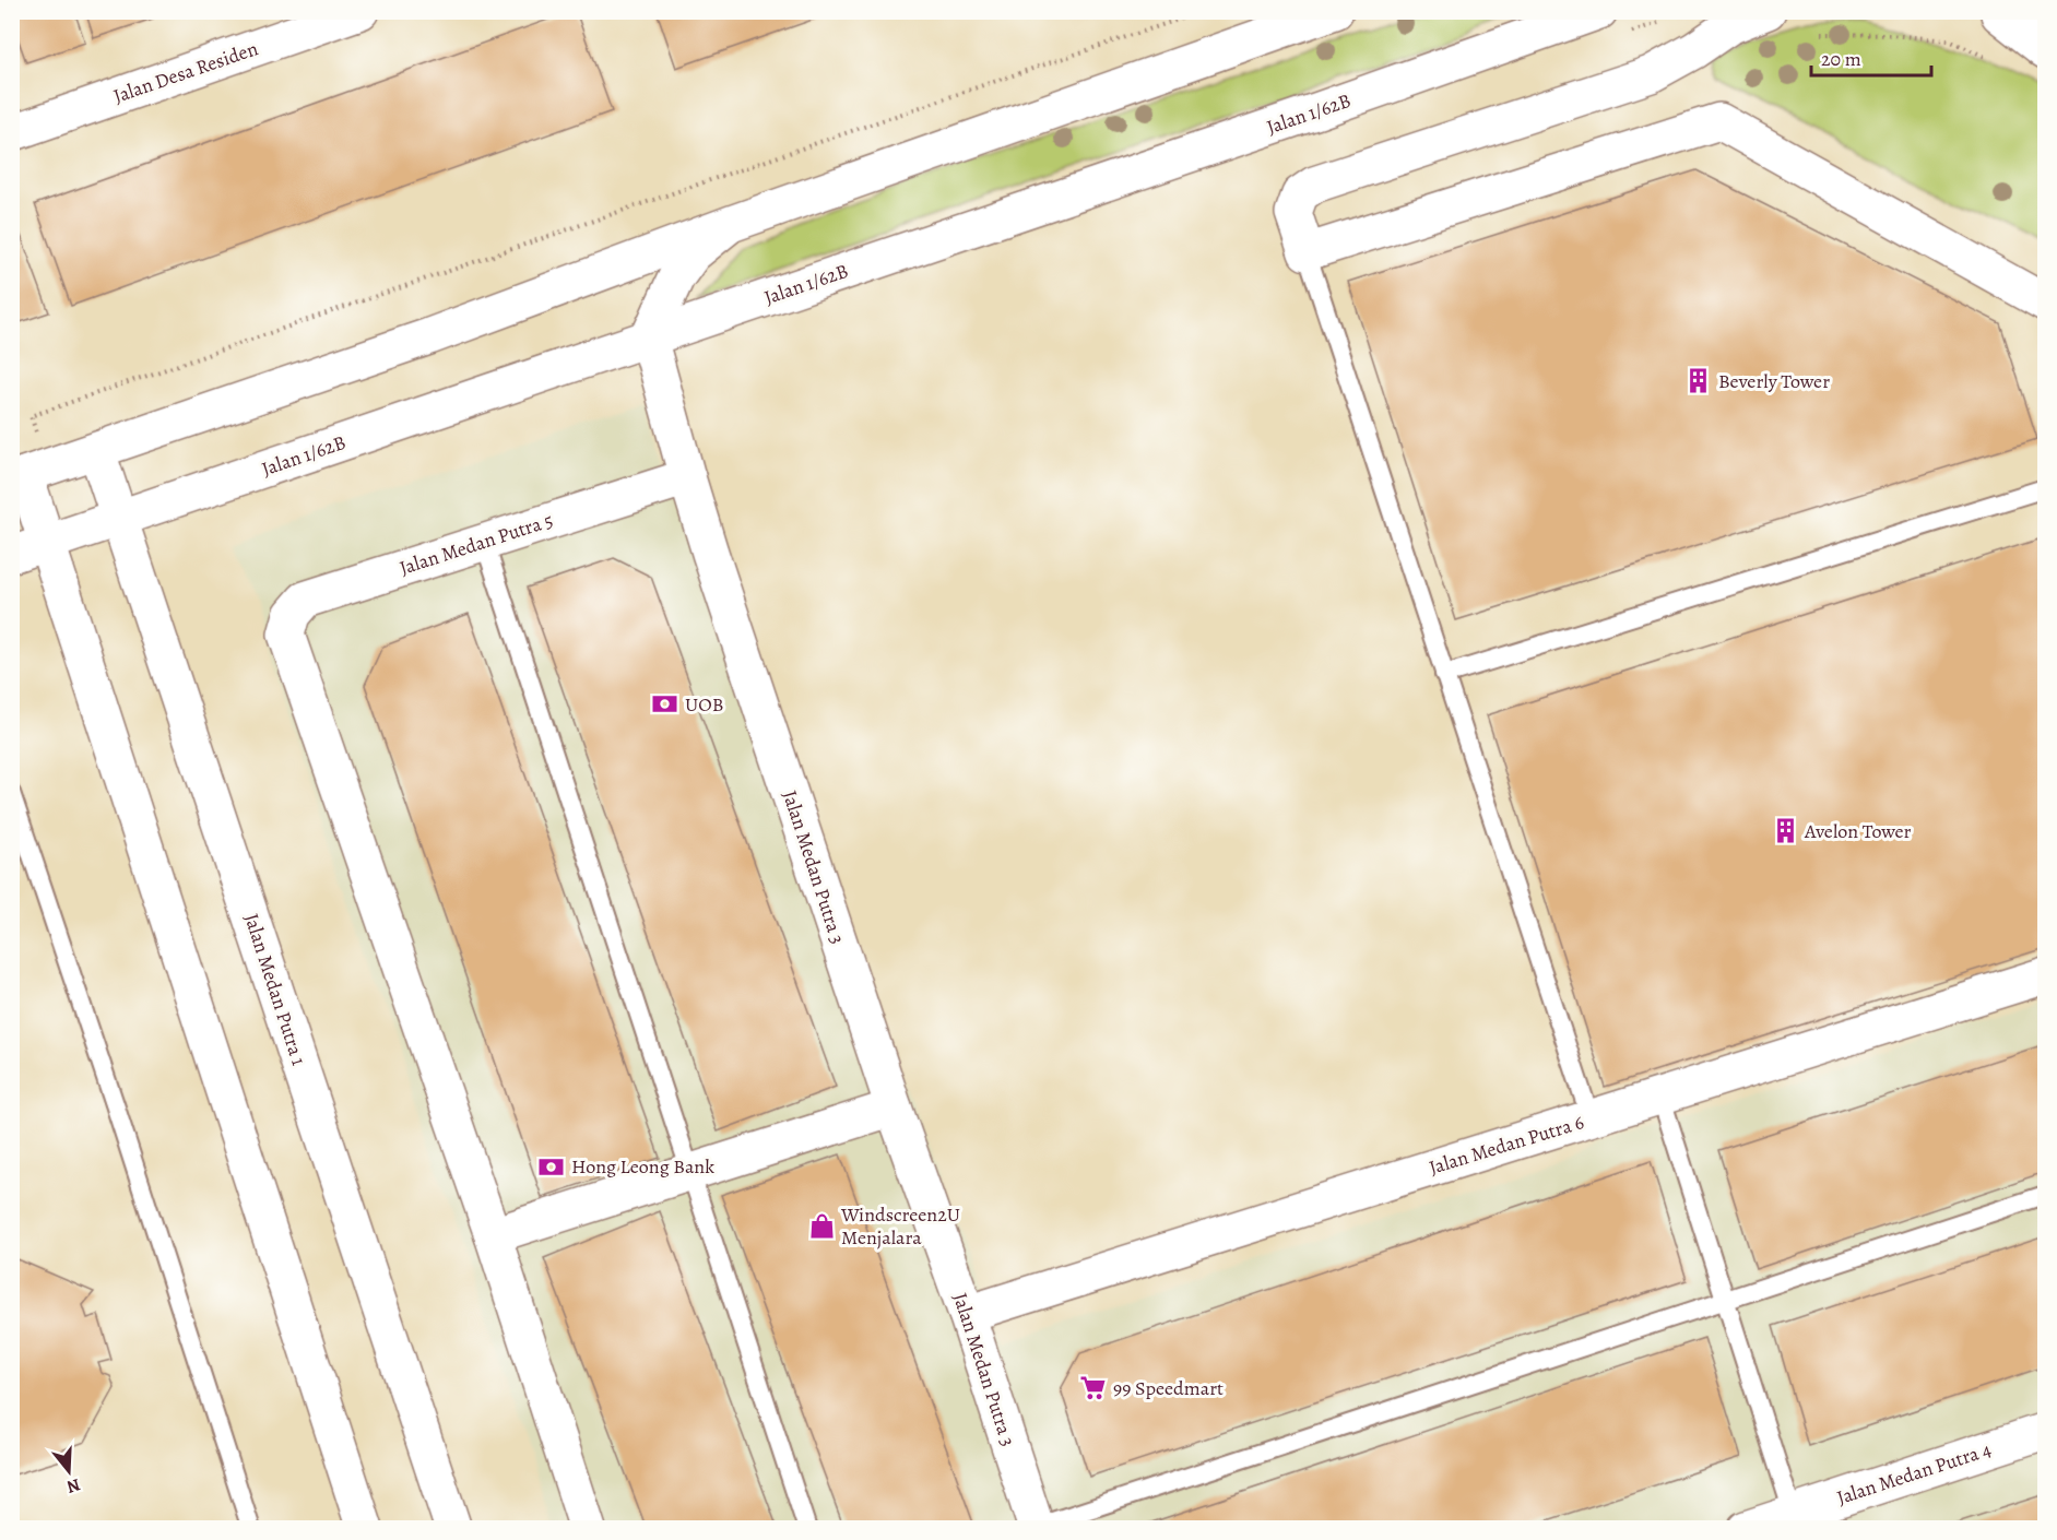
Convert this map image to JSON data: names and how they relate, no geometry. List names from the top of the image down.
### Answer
{
  "streets": {
    "street": [
      "Jalan Desa Residen",
      "Jalan 1/62B",
      "Jalan Medan Putra 5",
      "Jalan Medan Putra 3",
      "Jalan Medan Putra 1",
      "Jalan Medan Putra 6",
      "Jalan Medan Putra 4"
    ]
  },
  "crossings": [
    ["Jalan 1/62B", "Jalan Medan Putra 3"],
    ["Jalan 1/62B", "Jalan Medan Putra 1"],
    ["Jalan Medan Putra 5", "Jalan Medan Putra 3"],
    ["Jalan Medan Putra 3", "Jalan Medan Putra 6"]
  ],
  "places": {
    "building": ["Beverly Tower", "Avelon Tower"],
    "bank": ["UOB", "Hong Leong Bank"],
    "shop": ["Windscreen2U Menjalara"],
    "supermarket": ["99 Speedmart"]
  },
  "scale_bar": "20 m",
  "north": "bottom"
}
